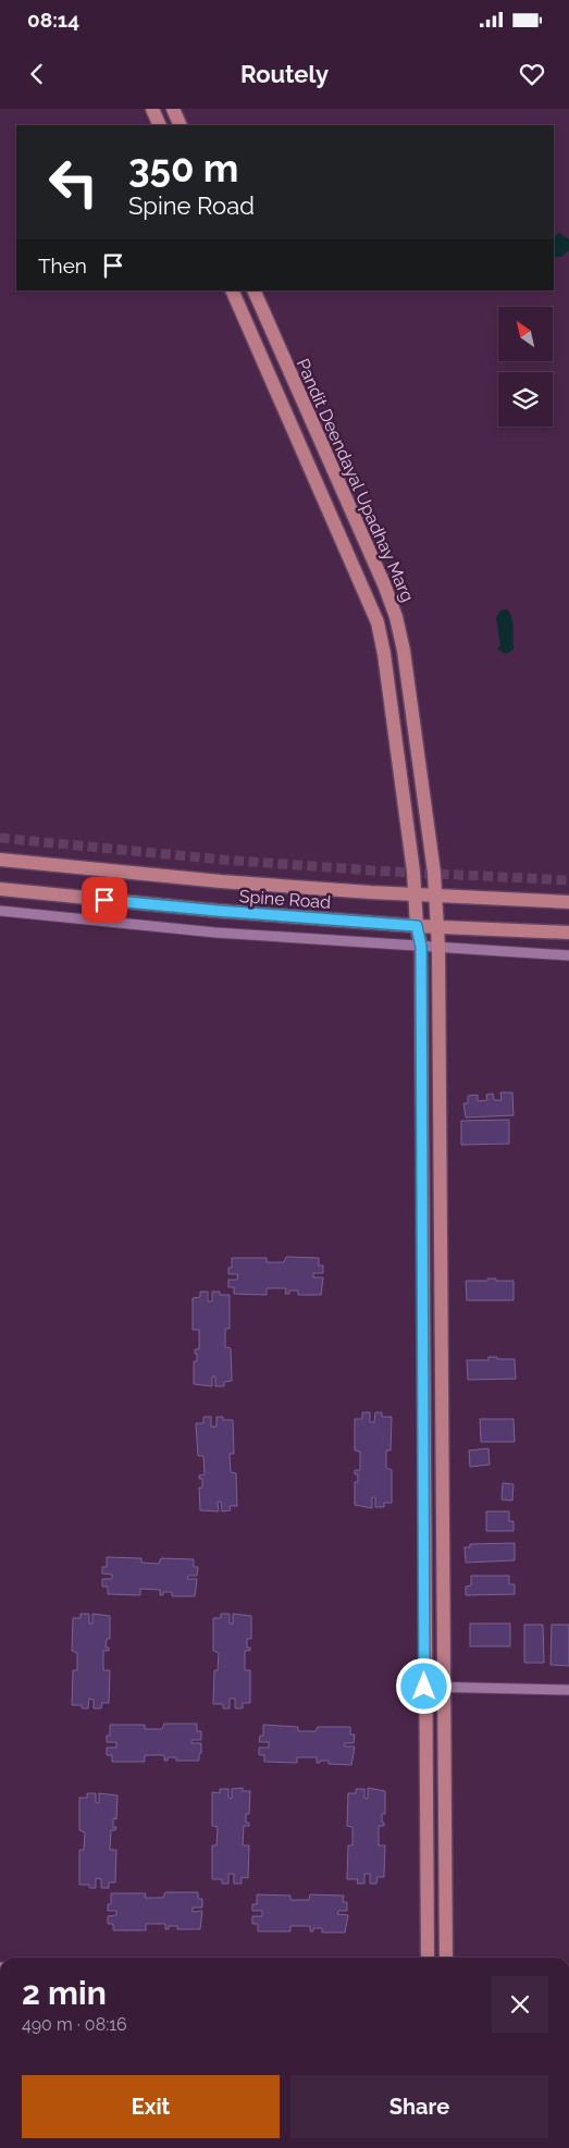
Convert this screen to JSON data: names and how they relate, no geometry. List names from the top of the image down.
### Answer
{
  "streets": {
    "main road": ["Pandit Deendayal Upadhay Marg", "Spine Road"]
  },
  "crossings": [
    ["Pandit Deendayal Upadhay Marg", "Spine Road"]
  ],
  "north": "top left",
  "page": {
    "status": "08:14",
    "header": "Routely",
    "turn": ["350 m", "Spine Road"],
    "then": "Then",
    "heading": ["2 min", "490 m · 08:16"],
    "buttons": ["Exit", "Share"]
  }
}
